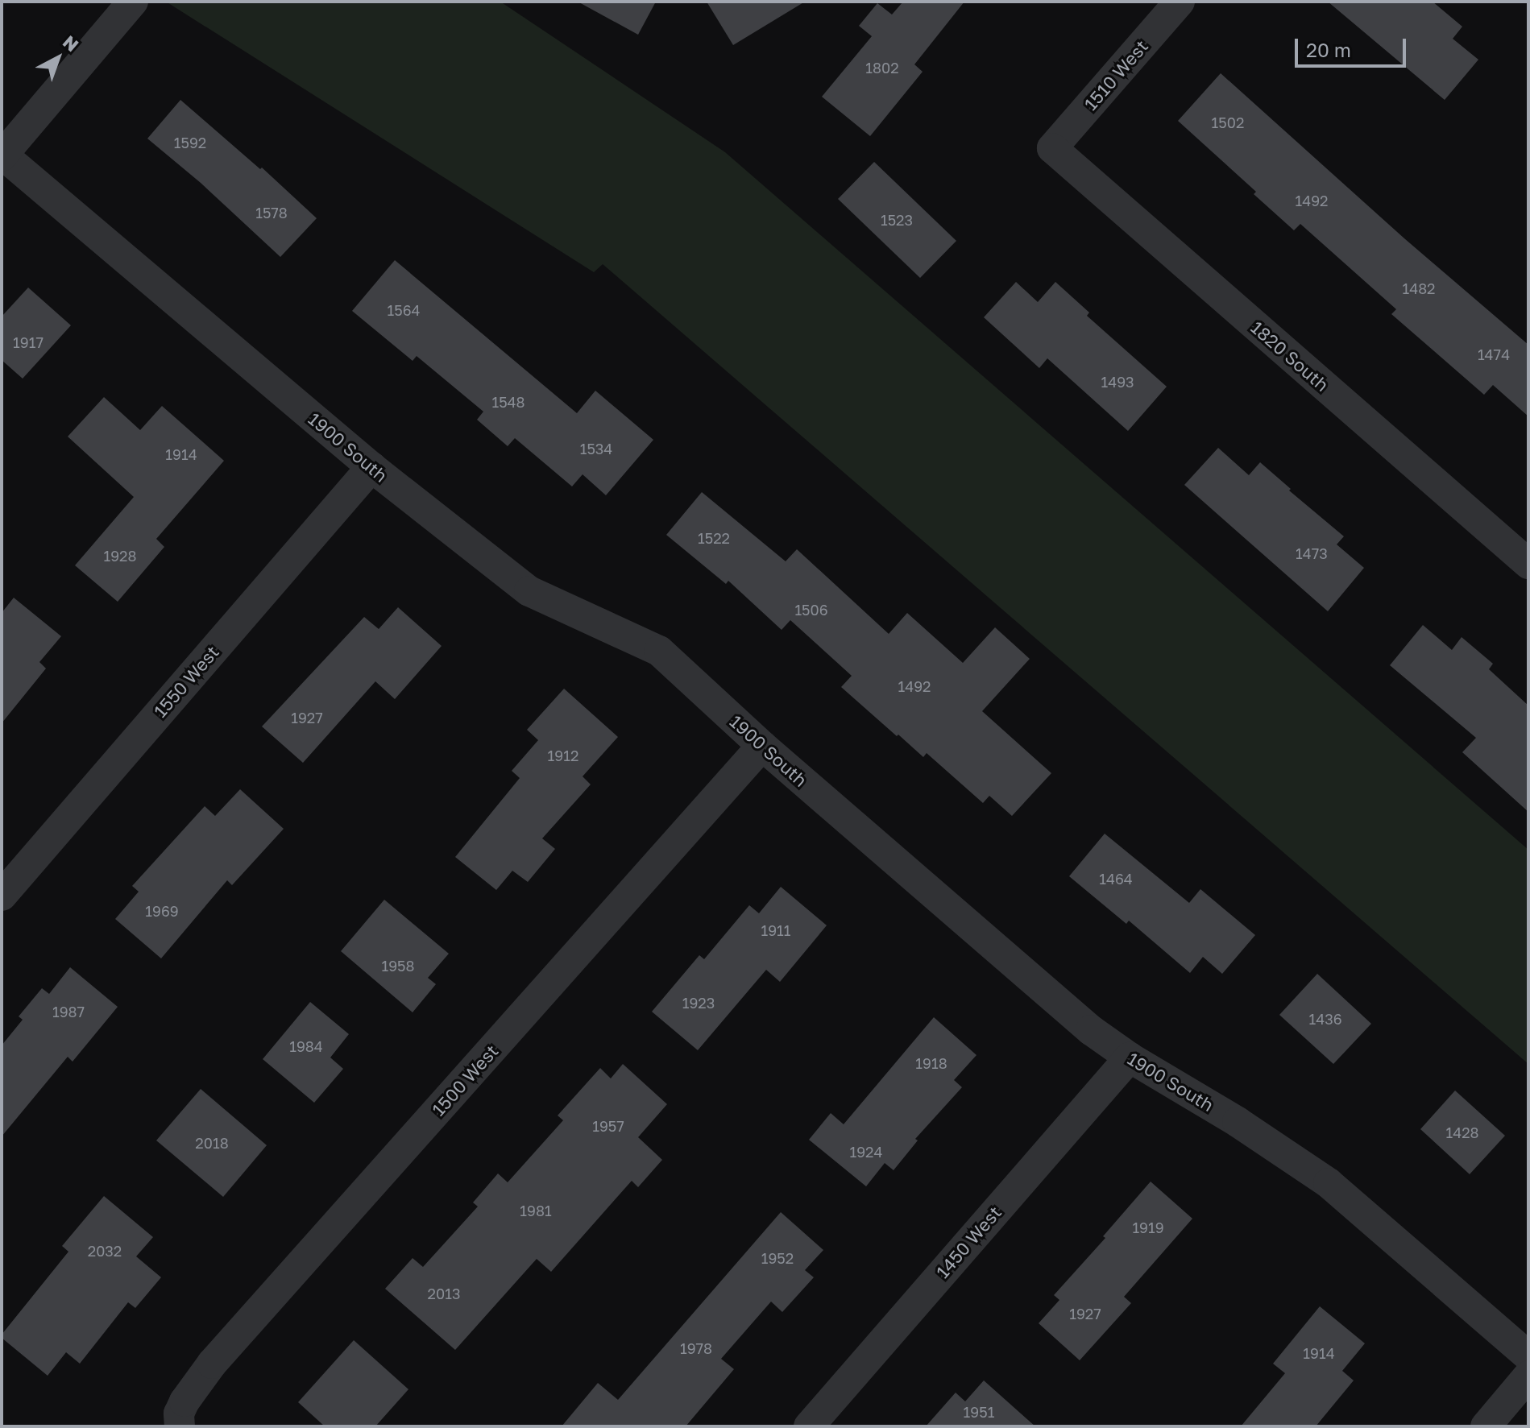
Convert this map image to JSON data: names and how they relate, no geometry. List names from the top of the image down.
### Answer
{
  "streets": {
    "street": [
      "1510 West",
      "1820 South",
      "1900 South",
      "1550 West",
      "1500 West",
      "1450 West"
    ]
  },
  "crossings": [
    ["1510 West", "1820 South"],
    ["1900 South", "1550 West"],
    ["1900 South", "1500 West"],
    ["1900 South", "1450 West"]
  ],
  "house_numbers": [
    "1802",
    "1502",
    "1592",
    "1492",
    "1578",
    "1523",
    "1482",
    "1564",
    "1917",
    "1474",
    "1493",
    "1548",
    "1534",
    "1914",
    "1522",
    "1473",
    "1928",
    "1506",
    "1492",
    "1927",
    "1912",
    "1464",
    "1969",
    "1911",
    "1958",
    "1923",
    "1987",
    "1436",
    "1984",
    "1918",
    "1957",
    "1428",
    "2018",
    "1924",
    "1981",
    "1919",
    "2032",
    "1952",
    "2013",
    "1927",
    "1978",
    "1914",
    "1951"
  ],
  "scale_bar": "20 m",
  "north": "top right"
}
